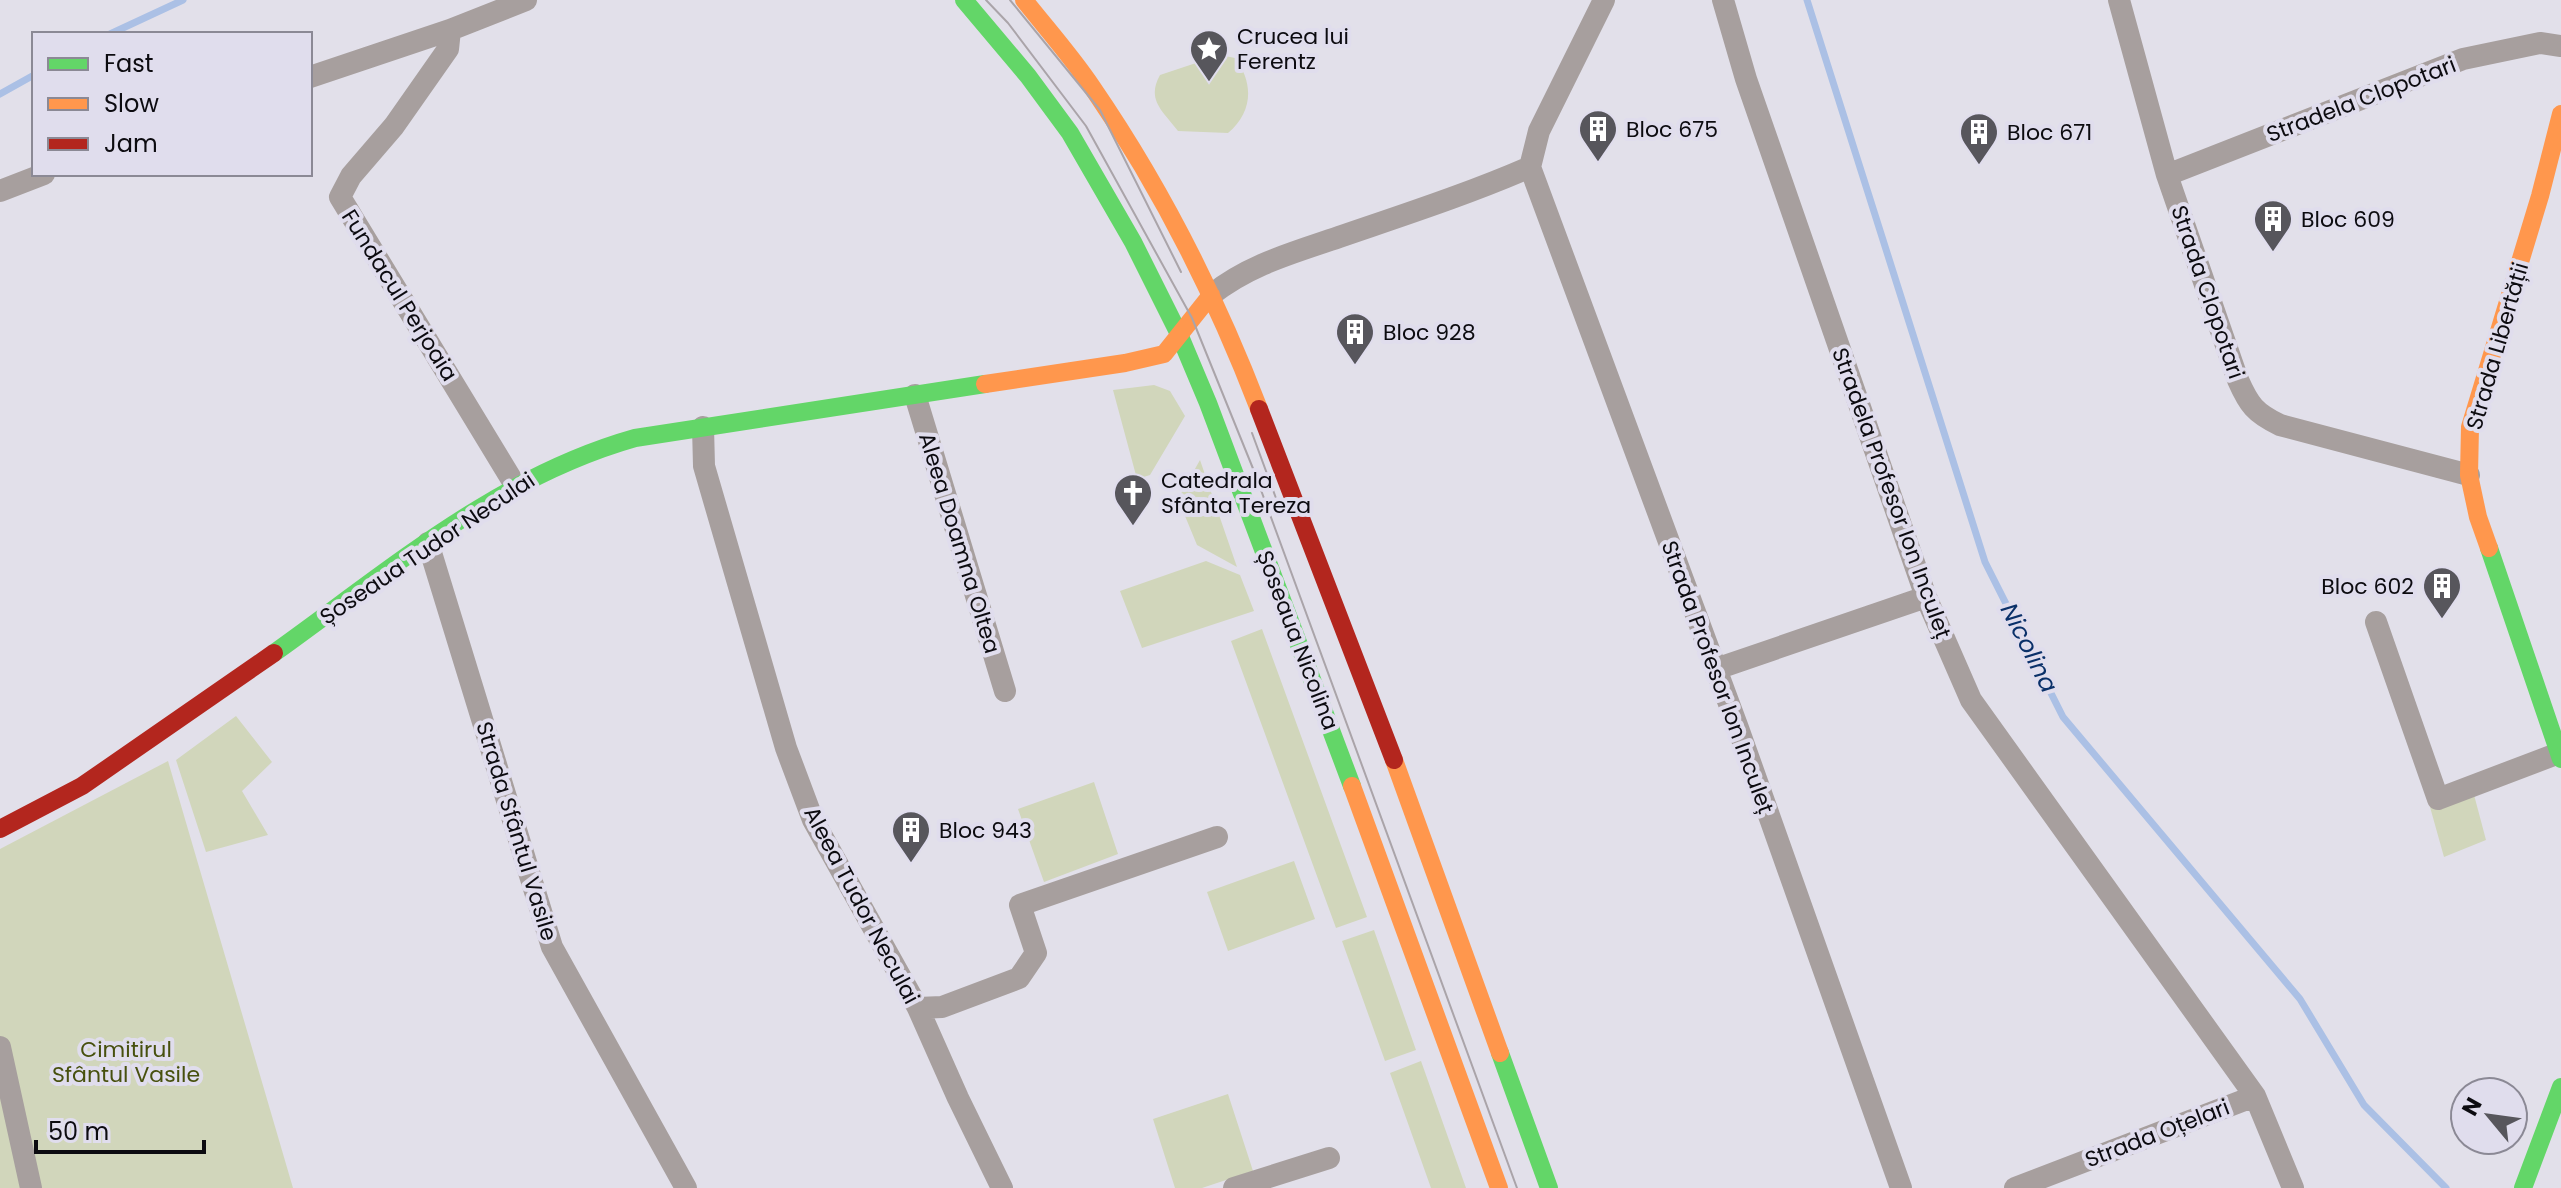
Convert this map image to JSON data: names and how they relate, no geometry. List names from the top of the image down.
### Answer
{
  "streets": {
    "main road": ["Strada Libertății", "Șoseaua Tudor Neculai", "Șoseaua Nicolina"],
    "street": [
      "Stradela Clopotari",
      "Strada Clopotari",
      "Fundacul Perjoaia",
      "Stradela Profesor Ion Inculeț",
      "Aleea Doamna Oltea",
      "Strada Profesor Ion Inculeț",
      "Strada Sfântul Vasile",
      "Aleea Tudor Neculai",
      "Strada Oțelari"
    ]
  },
  "crossings": [
    ["Stradela Clopotari", "Strada Clopotari"],
    ["Strada Clopotari", "Strada Libertății"],
    ["Fundacul Perjoaia", "Șoseaua Tudor Neculai"],
    ["Stradela Profesor Ion Inculeț", "Strada Oțelari"],
    ["Aleea Doamna Oltea", "Șoseaua Tudor Neculai"],
    ["Șoseaua Tudor Neculai", "Șoseaua Nicolina"],
    ["Șoseaua Tudor Neculai", "Strada Sfântul Vasile"],
    ["Șoseaua Tudor Neculai", "Aleea Tudor Neculai"]
  ],
  "water": ["Nicolina"],
  "parks": ["Cimitirul Sfântul Vasile"],
  "places": {
    "place": ["Crucea lui Ferentz"],
    "building": [
      "Bloc 675",
      "Bloc 671",
      "Bloc 609",
      "Bloc 928",
      "Bloc 602",
      "Bloc 943"
    ],
    "church": ["Catedrala Sfânta Tereza"]
  },
  "legend": ["Fast", "Slow", "Jam"],
  "scale_bar": "50 m",
  "north": "top left"
}
